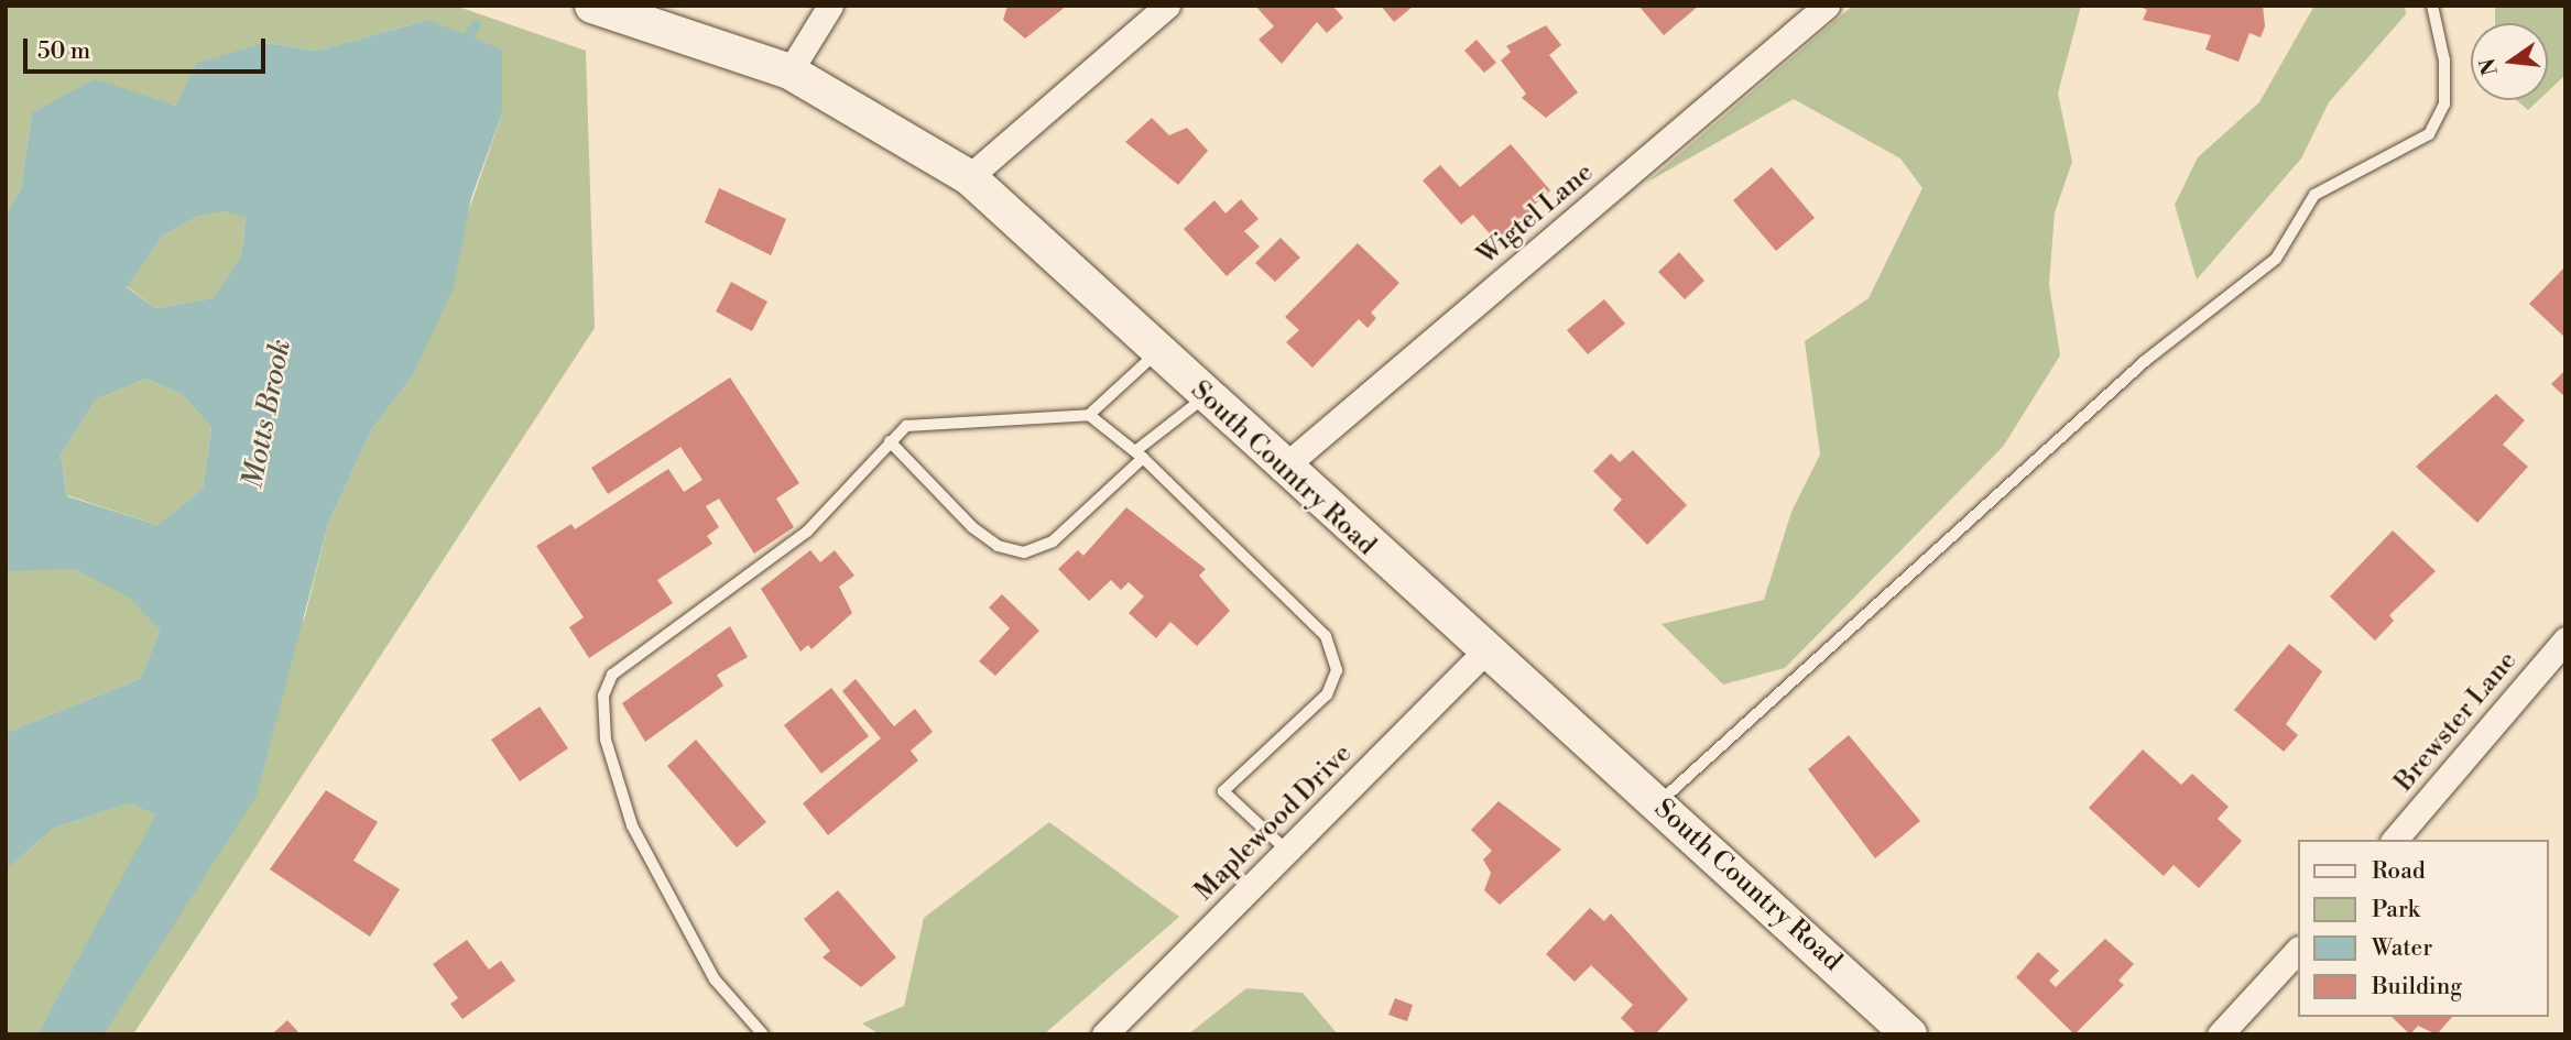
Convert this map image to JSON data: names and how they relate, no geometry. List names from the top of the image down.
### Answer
{
  "streets": {
    "main road": ["South Country Road"],
    "street": ["Wigtel Lane", "Brewster Lane", "Maplewood Drive"]
  },
  "crossings": [
    ["Wigtel Lane", "South Country Road"],
    ["South Country Road", "Maplewood Drive"]
  ],
  "water": ["Motts Brook"],
  "legend": [
    "Road",
    "Park",
    "Water",
    "Building"
  ],
  "scale_bar": "50 m",
  "north": "left"
}
